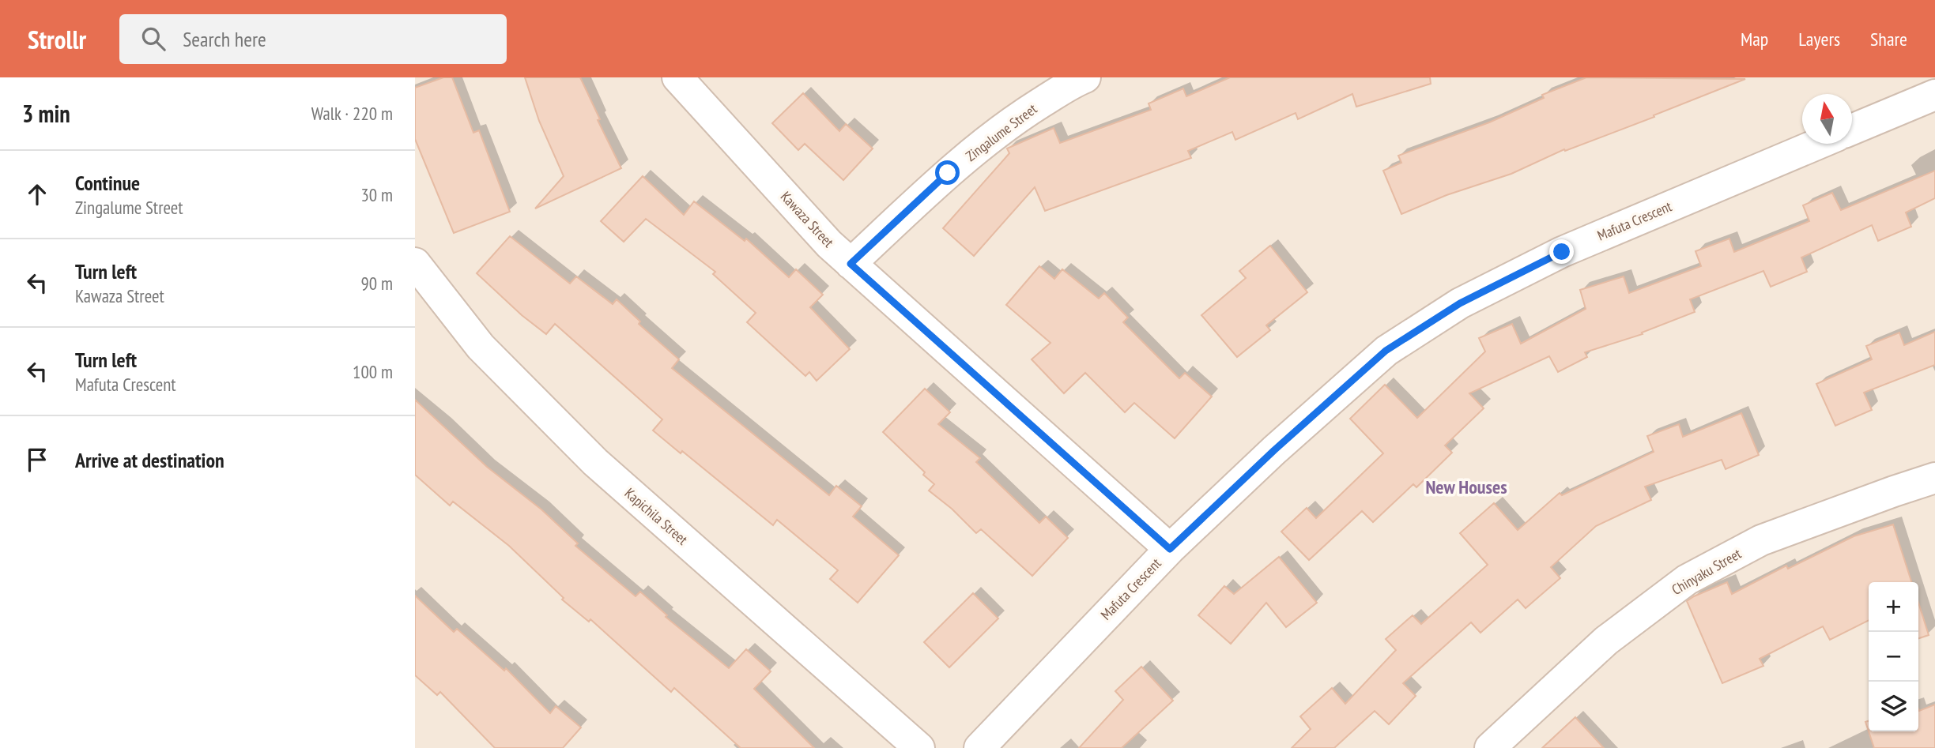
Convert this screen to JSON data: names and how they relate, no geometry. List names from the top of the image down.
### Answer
{
  "streets": {
    "street": [
      "Zingalume Street",
      "Kawaza Street",
      "Mafuta Crescent",
      "Kapichila Street",
      "Chinyaku Street"
    ]
  },
  "crossings": [
    ["Zingalume Street", "Kawaza Street"],
    ["Kawaza Street", "Mafuta Crescent"]
  ],
  "districts": ["New Houses"],
  "north": "top",
  "page": {
    "header": "Strollr",
    "search": "Search here",
    "nav": ["Map", "Layers", "Share"],
    "heading": ["3 min", "Walk · 220 m"],
    "list": [
      ["Continue", "Zingalume Street", "30 m"],
      ["Turn left", "Kawaza Street", "90 m"],
      ["Turn left", "Mafuta Crescent", "100 m"],
      "Arrive at destination"
    ],
    "map_buttons": ["+", "−"]
  }
}
